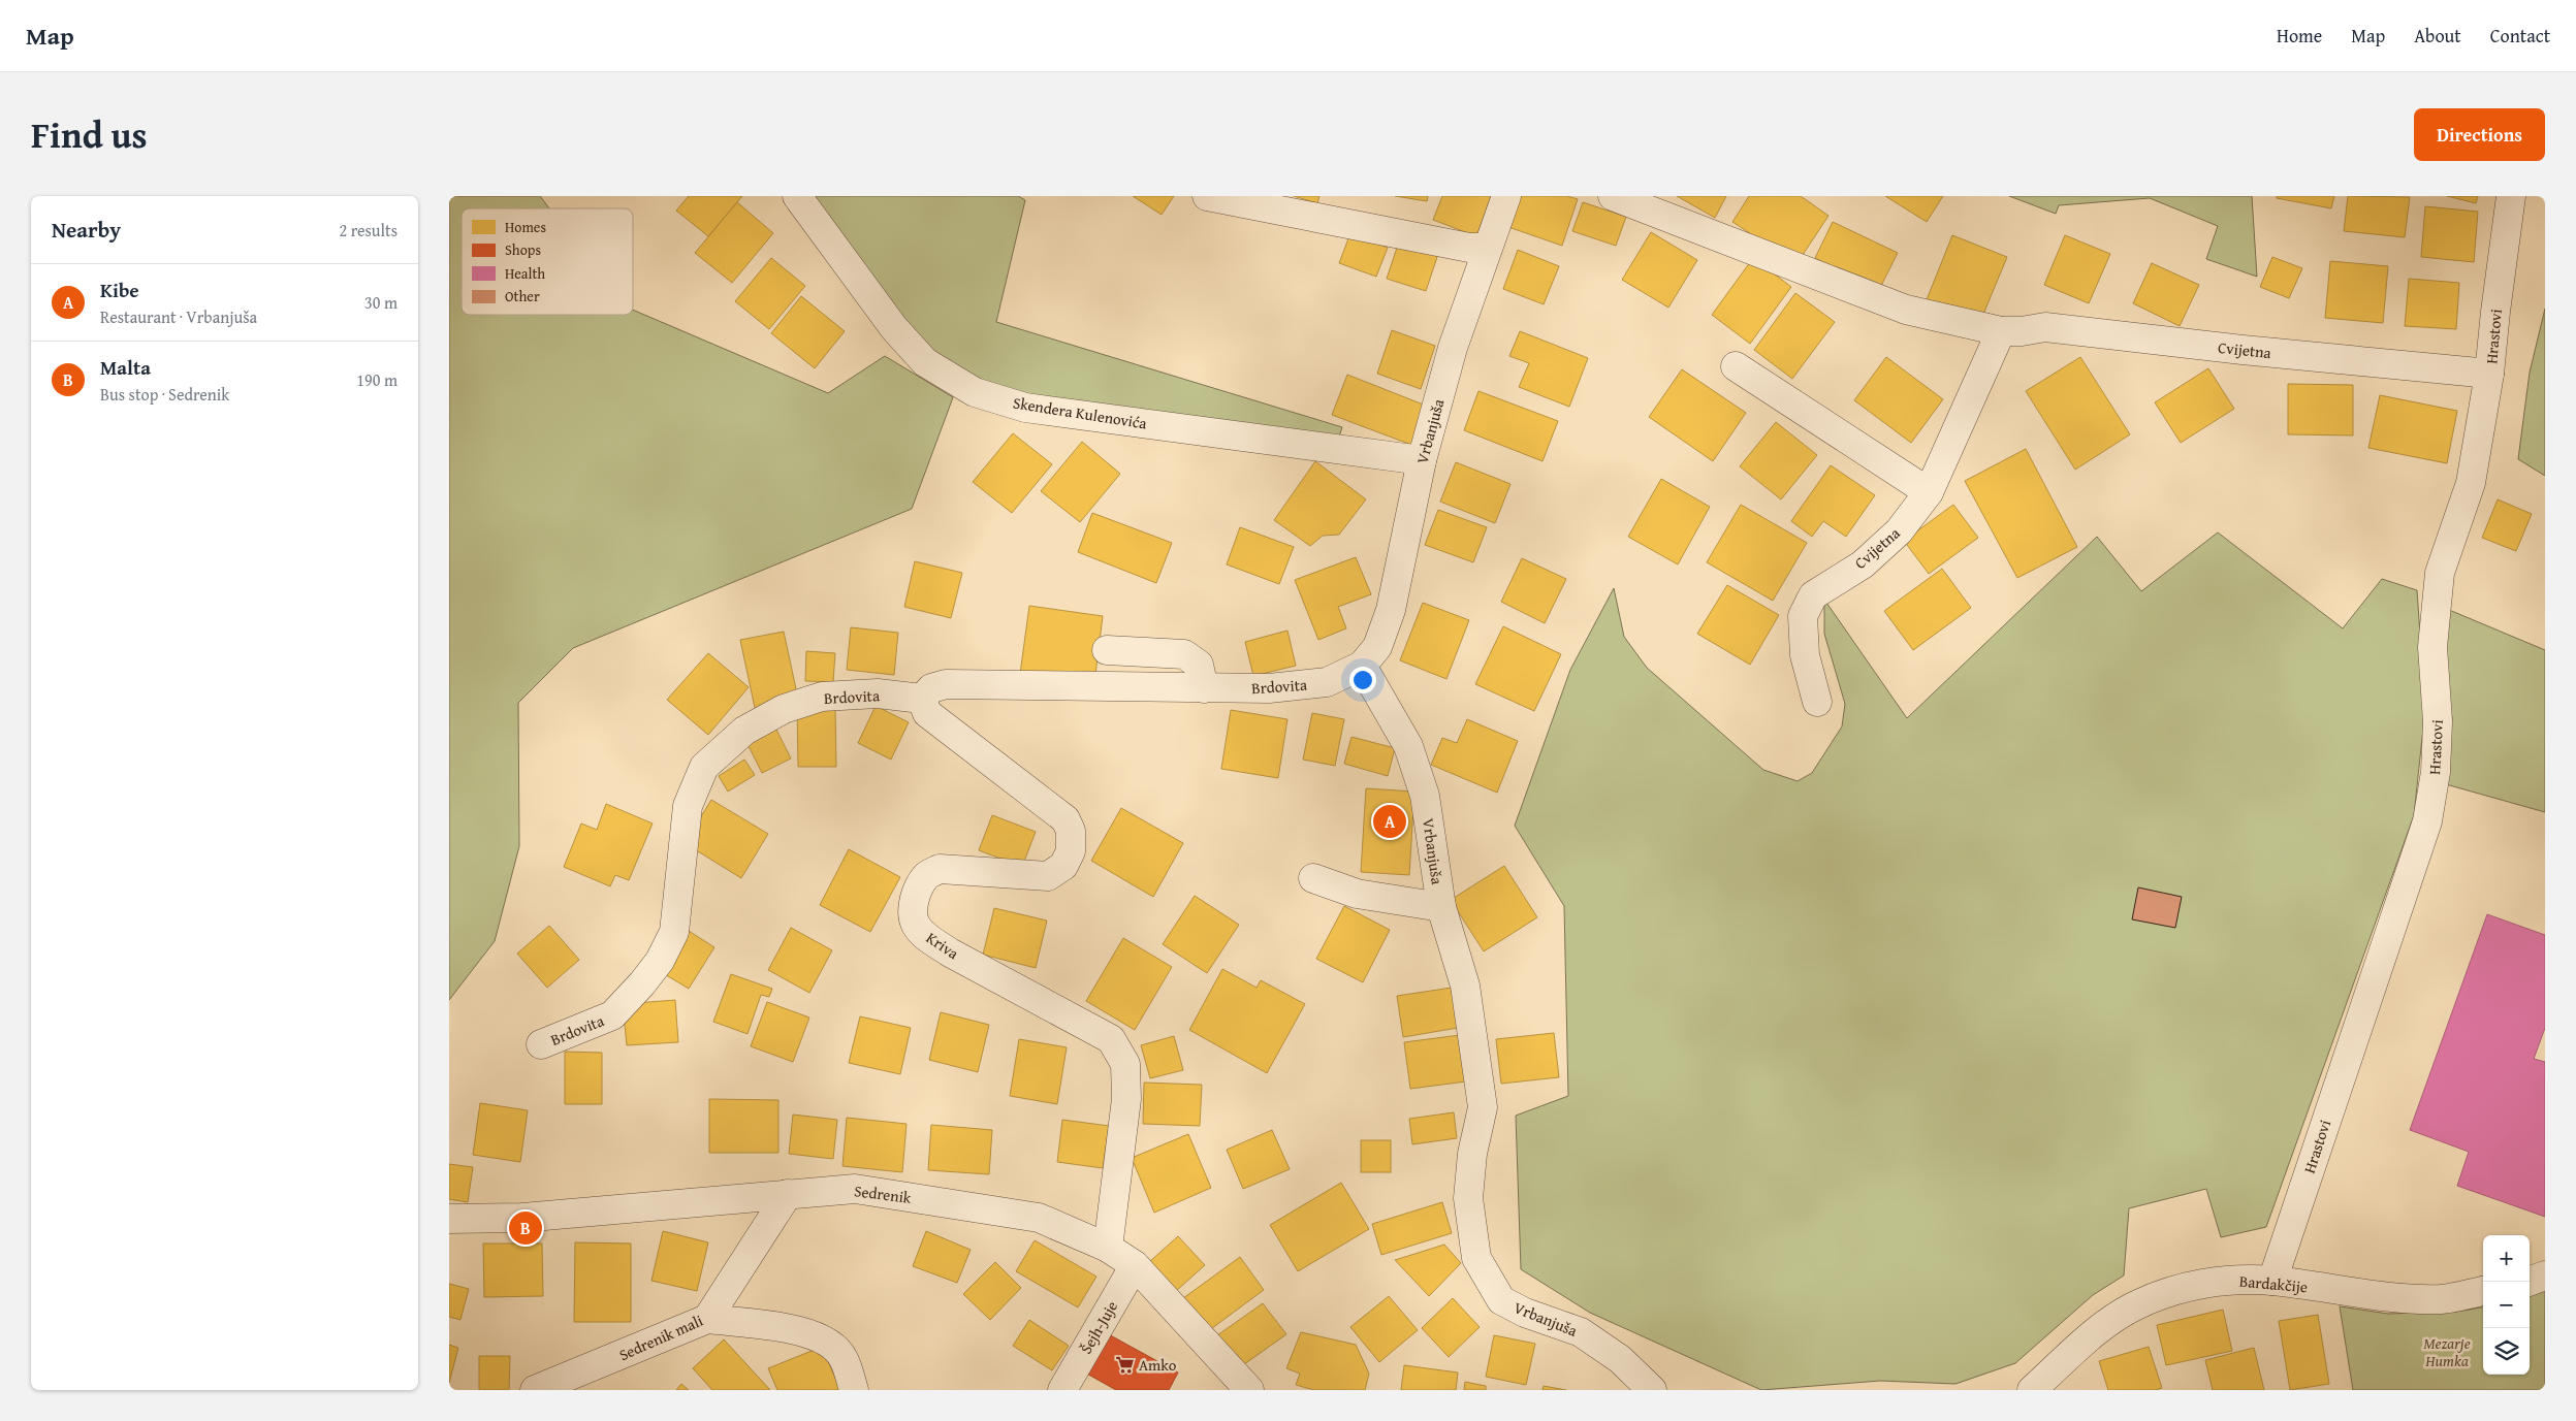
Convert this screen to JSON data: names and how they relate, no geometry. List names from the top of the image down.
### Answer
{
  "streets": {
    "street": [
      "Hrastovi",
      "Cvijetna",
      "Skendera Kulenovića",
      "Vrbanjuša",
      "Brdovita",
      "Kriva",
      "Sedrenik",
      "Bardakčije",
      "Šejh-Juje",
      "Sedrenik mali"
    ]
  },
  "crossings": [
    ["Hrastovi", "Cvijetna"],
    ["Hrastovi", "Bardakčije"],
    ["Skendera Kulenovića", "Vrbanjuša"],
    ["Vrbanjuša", "Brdovita"],
    ["Brdovita", "Kriva"],
    ["Kriva", "Sedrenik"],
    ["Sedrenik", "Šejh-Juje"],
    ["Sedrenik", "Sedrenik mali"]
  ],
  "parks": ["Mezarje Humka"],
  "places": {
    "supermarket": ["Amko"]
  },
  "legend": [
    "Homes",
    "Shops",
    "Health",
    "Other"
  ],
  "page": {
    "header": "Map",
    "nav": [
      "Home",
      "Map",
      "About",
      "Contact"
    ],
    "title": "Find us",
    "buttons": "Directions",
    "heading": ["Nearby", "2 results"],
    "list": [
      {
        "mark": "A",
        "name": "Kibe",
        "note": "Restaurant · Vrbanjuša",
        "value": "30 m"
      },
      {
        "mark": "B",
        "name": "Malta",
        "note": "Bus stop · Sedrenik",
        "value": "190 m"
      }
    ],
    "pins": ["A", "B"],
    "map_buttons": ["+", "−"]
  }
}
